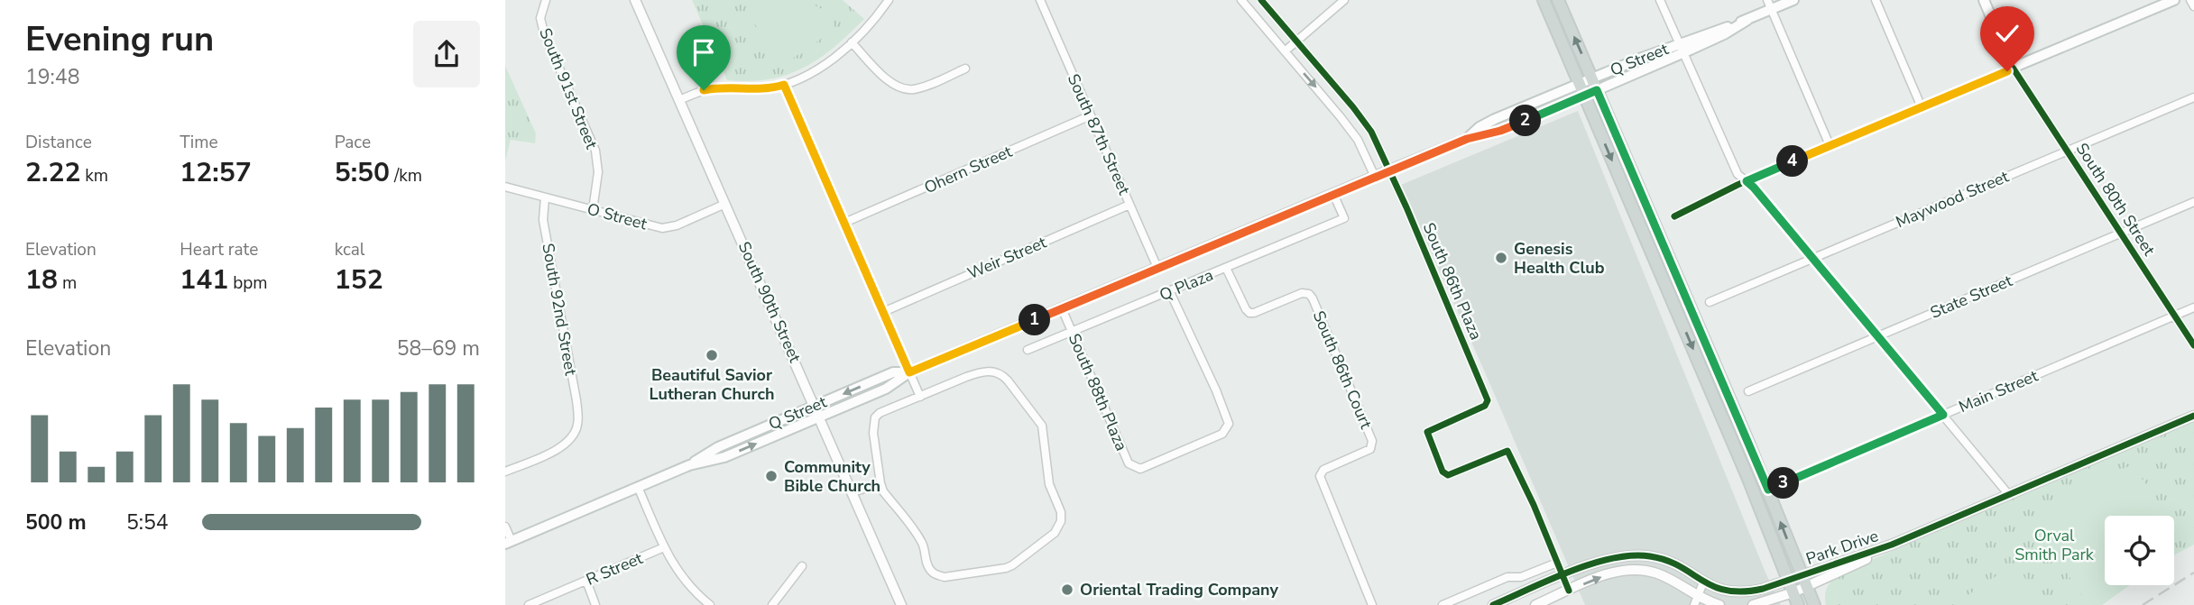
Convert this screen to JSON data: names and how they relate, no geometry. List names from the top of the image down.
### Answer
{
  "streets": {
    "main road": ["Q Street", "South 80th Street"],
    "street": [
      "South 91st Street",
      "South 87th Street",
      "Ohern Street",
      "Maywood Street",
      "O Street",
      "Weir Street",
      "South 86th Plaza",
      "Q Plaza",
      "State Street",
      "South 90th Street",
      "South 92nd Street",
      "South 86th Court",
      "Main Street",
      "South 88th Plaza",
      "Park Drive",
      "R Street"
    ]
  },
  "crossings": [
    ["Q Street", "South 87th Street"],
    ["Q Street", "South 86th Plaza"],
    ["Q Street", "Q Plaza"],
    ["Q Street", "South 90th Street"],
    ["Q Street", "South 88th Plaza"],
    ["South 91st Street", "O Street"],
    ["South 87th Street", "Ohern Street"],
    ["South 87th Street", "Weir Street"],
    ["Maywood Street", "South 80th Street"],
    ["South 80th Street", "State Street"],
    ["South 80th Street", "Main Street"],
    ["O Street", "South 90th Street"],
    ["O Street", "South 92nd Street"],
    ["Q Plaza", "South 86th Court"],
    ["Q Plaza", "South 88th Plaza"]
  ],
  "parks": ["Orval Smith Park"],
  "places": [
    "Genesis Health Club",
    "Beautiful Savior Lutheran Church",
    "Community Bible Church",
    "Oriental Trading Company"
  ],
  "page": {
    "heading": ["Evening run", "19:48"],
    "pins": [
      "2",
      "4",
      "1",
      "3"
    ],
    "stats": [
      ["Distance", "2.22 km"],
      ["Time", "12:57"],
      ["Pace", "5:50 /km"],
      ["Elevation", "18 m"],
      ["Heart rate", "141 bpm"],
      ["kcal", "152"]
    ],
    "chart": ["Elevation", "58–69 m"],
    "list": [
      {
        "name": "500 m",
        "note": "5:54"
      }
    ]
  }
}
